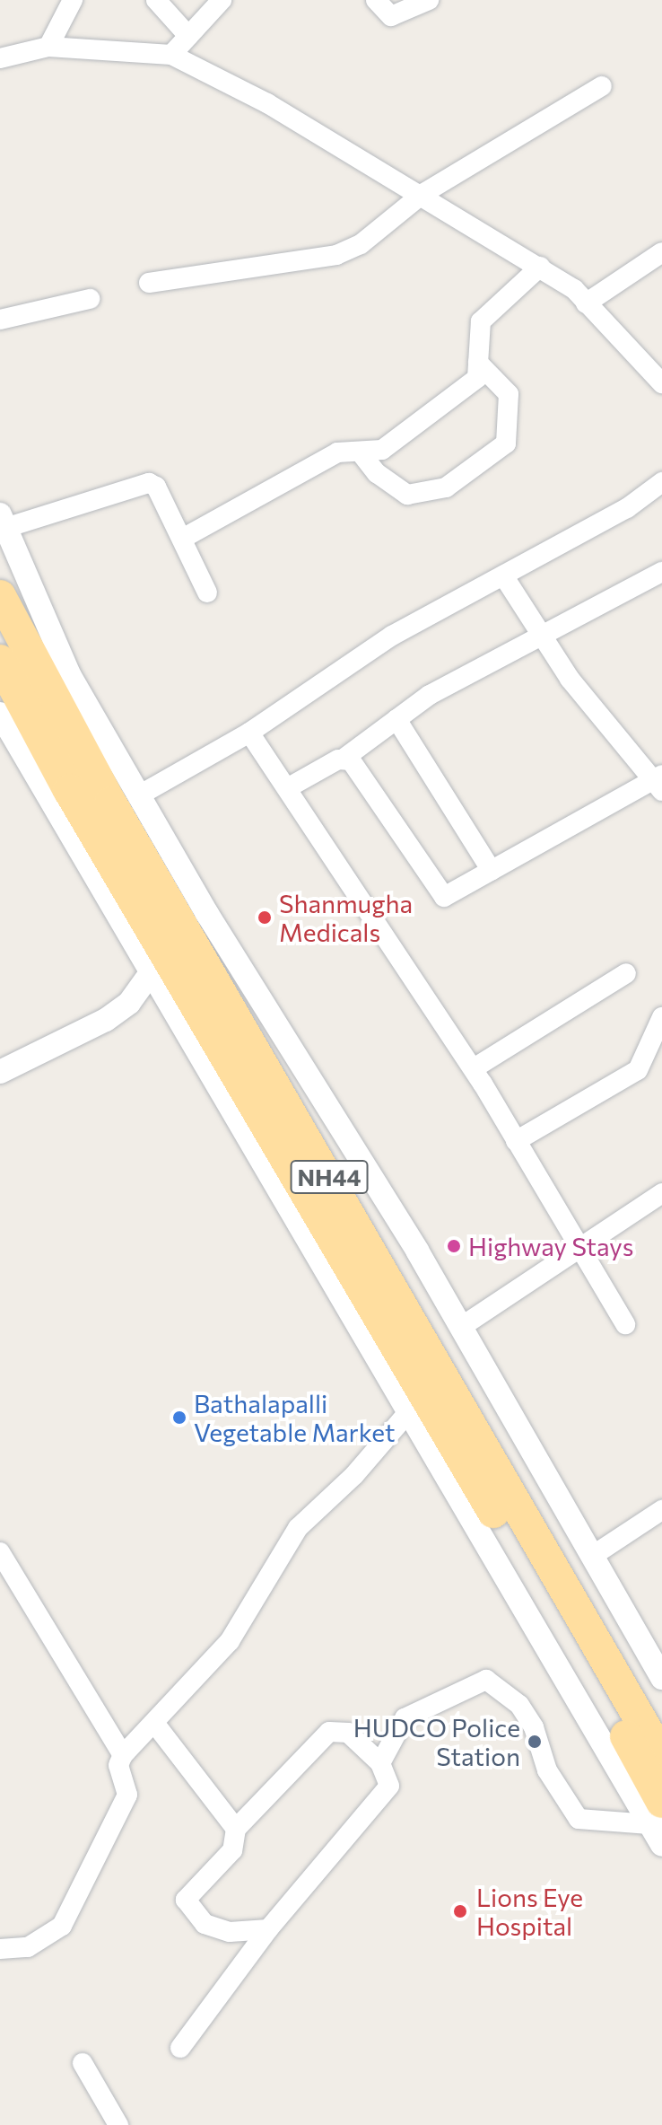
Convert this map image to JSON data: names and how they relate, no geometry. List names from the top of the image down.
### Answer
{
  "streets": {
    "highway": ["NH44"]
  },
  "places": [
    "Shanmugha Medicals",
    "Highway Stays",
    "Bathalapalli Vegetable Market",
    "HUDCO Police Station",
    "Lions Eye Hospital"
  ]
}
